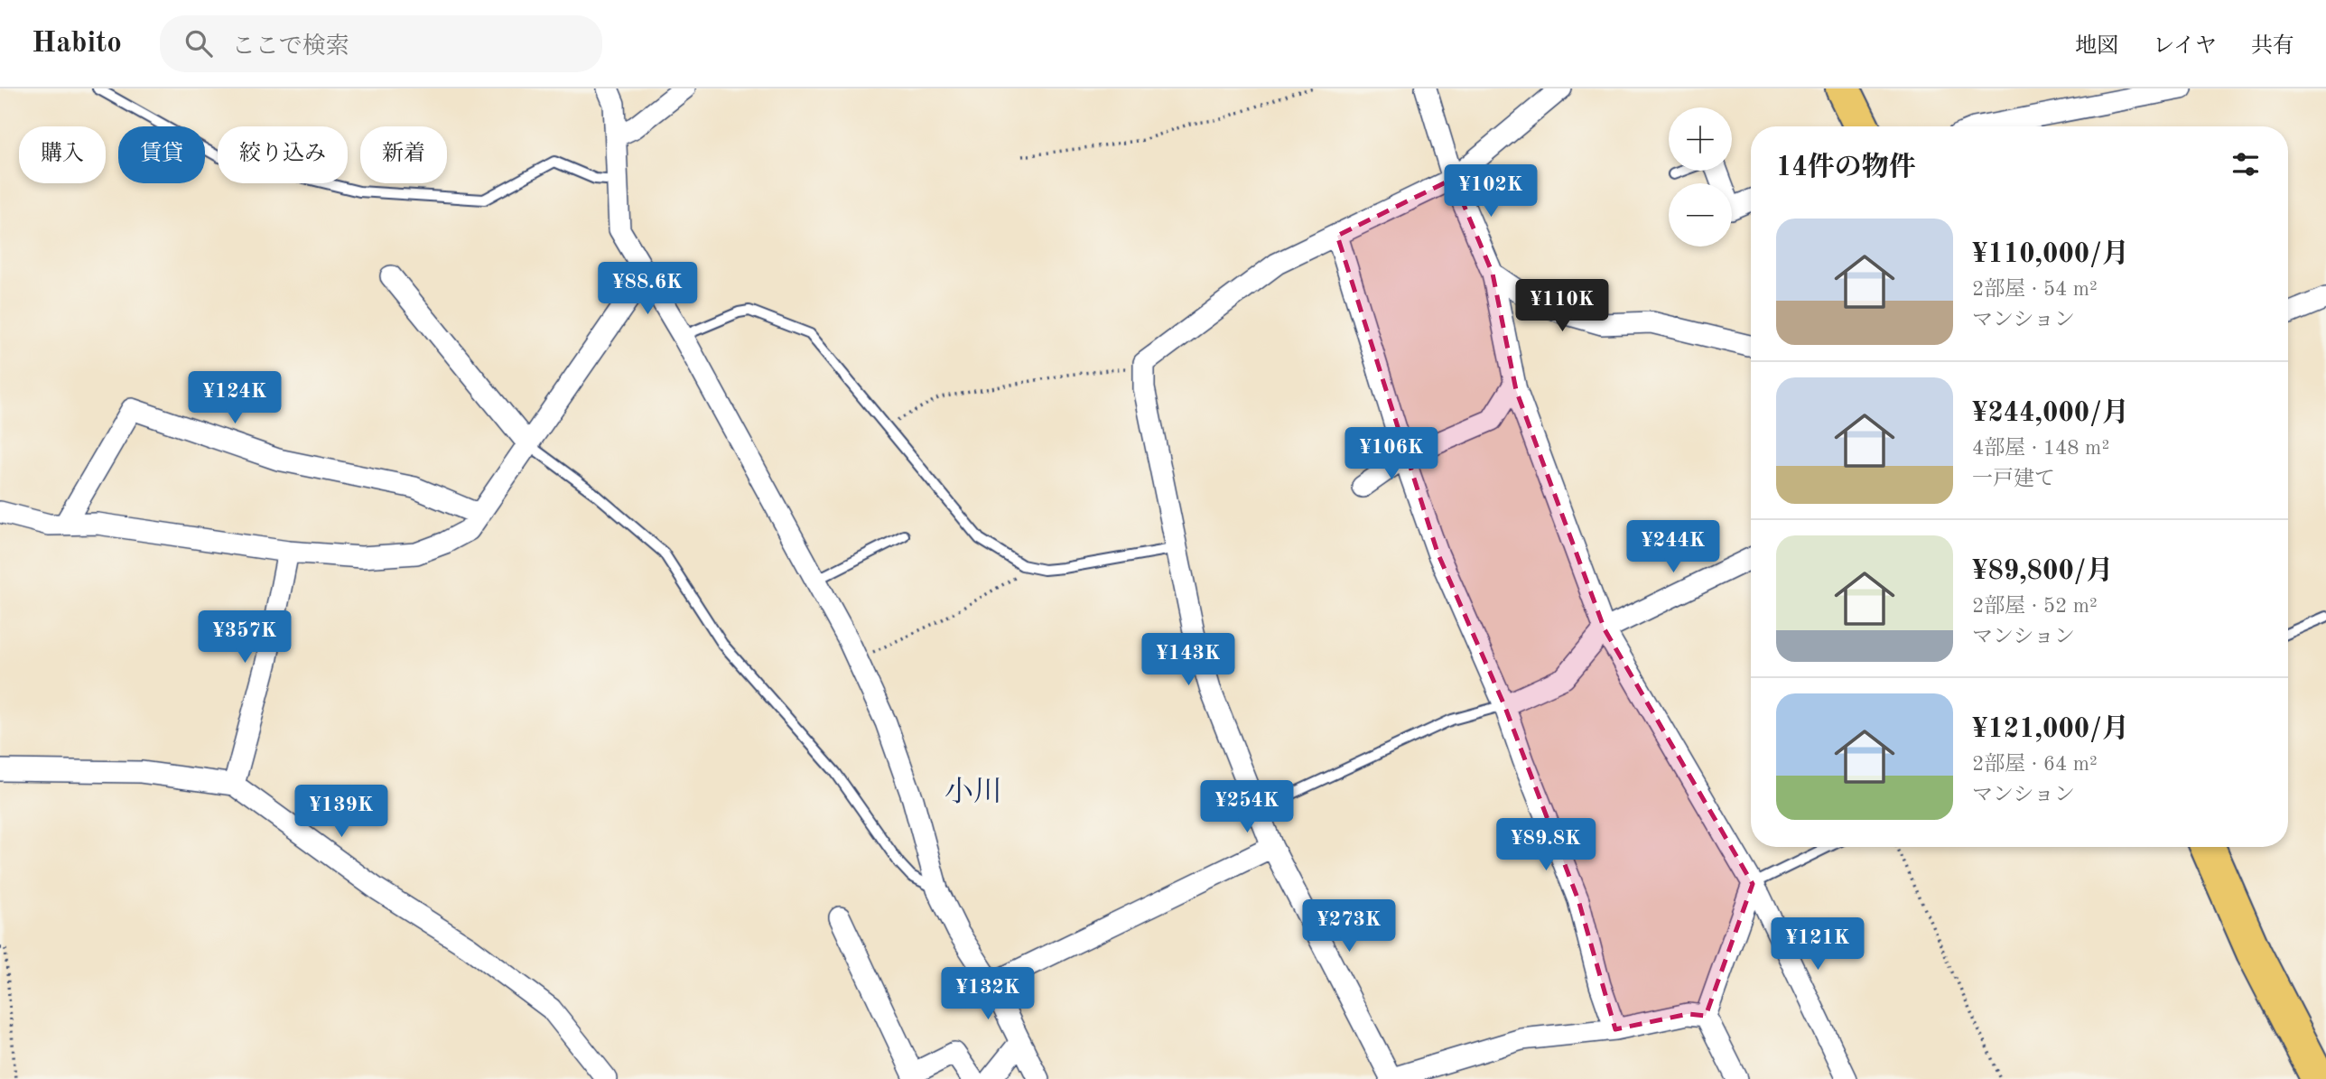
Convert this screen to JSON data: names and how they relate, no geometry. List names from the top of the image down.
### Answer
{
  "districts": ["小川"],
  "page": {
    "header": "Habito",
    "search": "ここで検索",
    "nav": ["地図", "レイヤ", "共有"],
    "map_buttons": ["+", "−"],
    "chip": [
      "購入",
      "賃貸",
      "絞り込み",
      "新着"
    ],
    "heading": "14件の物件",
    "price": [
      "¥102K",
      "¥88.6K",
      "¥110K",
      "¥124K",
      "¥106K",
      "¥244K",
      "¥357K",
      "¥143K",
      "¥254K",
      "¥139K",
      "¥89.8K",
      "¥273K",
      "¥121K",
      "¥132K"
    ],
    "list": [
      {
        "name": "¥110,000/月",
        "note": "2部屋 · 54 m² · マンション"
      },
      {
        "name": "¥244,000/月",
        "note": "4部屋 · 148 m² · 一戸建て"
      },
      {
        "name": "¥89,800/月",
        "note": "2部屋 · 52 m² · マンション"
      },
      {
        "name": "¥121,000/月",
        "note": "2部屋 · 64 m² · マンション"
      }
    ]
  }
}
